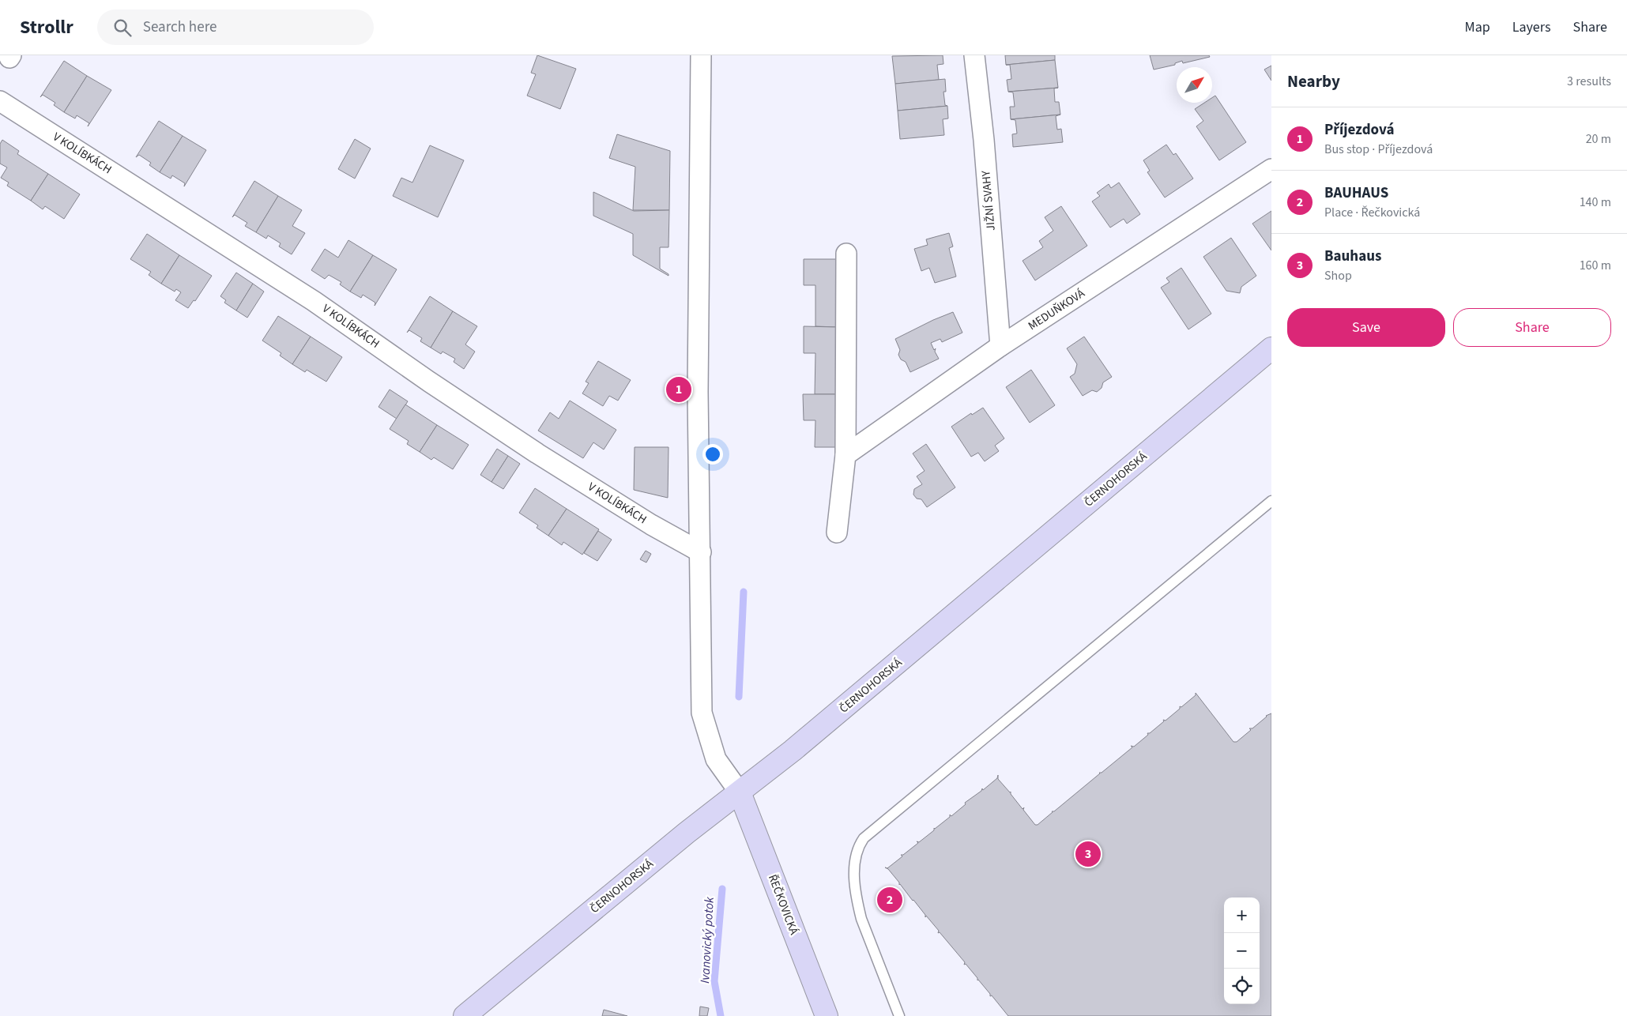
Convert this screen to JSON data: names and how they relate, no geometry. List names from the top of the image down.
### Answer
{
  "streets": {
    "street": [
      "V KOLÍBKÁCH",
      "JIŽNÍ SVAHY",
      "MEDUŇKOVÁ",
      "ČERNOHORSKÁ",
      "ŘEČKOVICKÁ"
    ]
  },
  "crossings": [
    ["JIŽNÍ SVAHY", "MEDUŇKOVÁ"],
    ["ČERNOHORSKÁ", "ŘEČKOVICKÁ"]
  ],
  "water": ["Ivanovický potok"],
  "north": "top right",
  "page": {
    "header": "Strollr",
    "search": "Search here",
    "nav": ["Map", "Layers", "Share"],
    "heading": ["Nearby", "3 results"],
    "list": [
      {
        "mark": "1",
        "name": "Příjezdová",
        "note": "Bus stop · Příjezdová",
        "value": "20 m"
      },
      {
        "mark": "2",
        "name": "BAUHAUS",
        "note": "Place · Řečkovická",
        "value": "140 m"
      },
      {
        "mark": "3",
        "name": "Bauhaus",
        "note": "Shop",
        "value": "160 m"
      }
    ],
    "buttons": ["Save", "Share"],
    "pins": ["1", "3", "2"],
    "map_buttons": ["+", "−"]
  }
}
